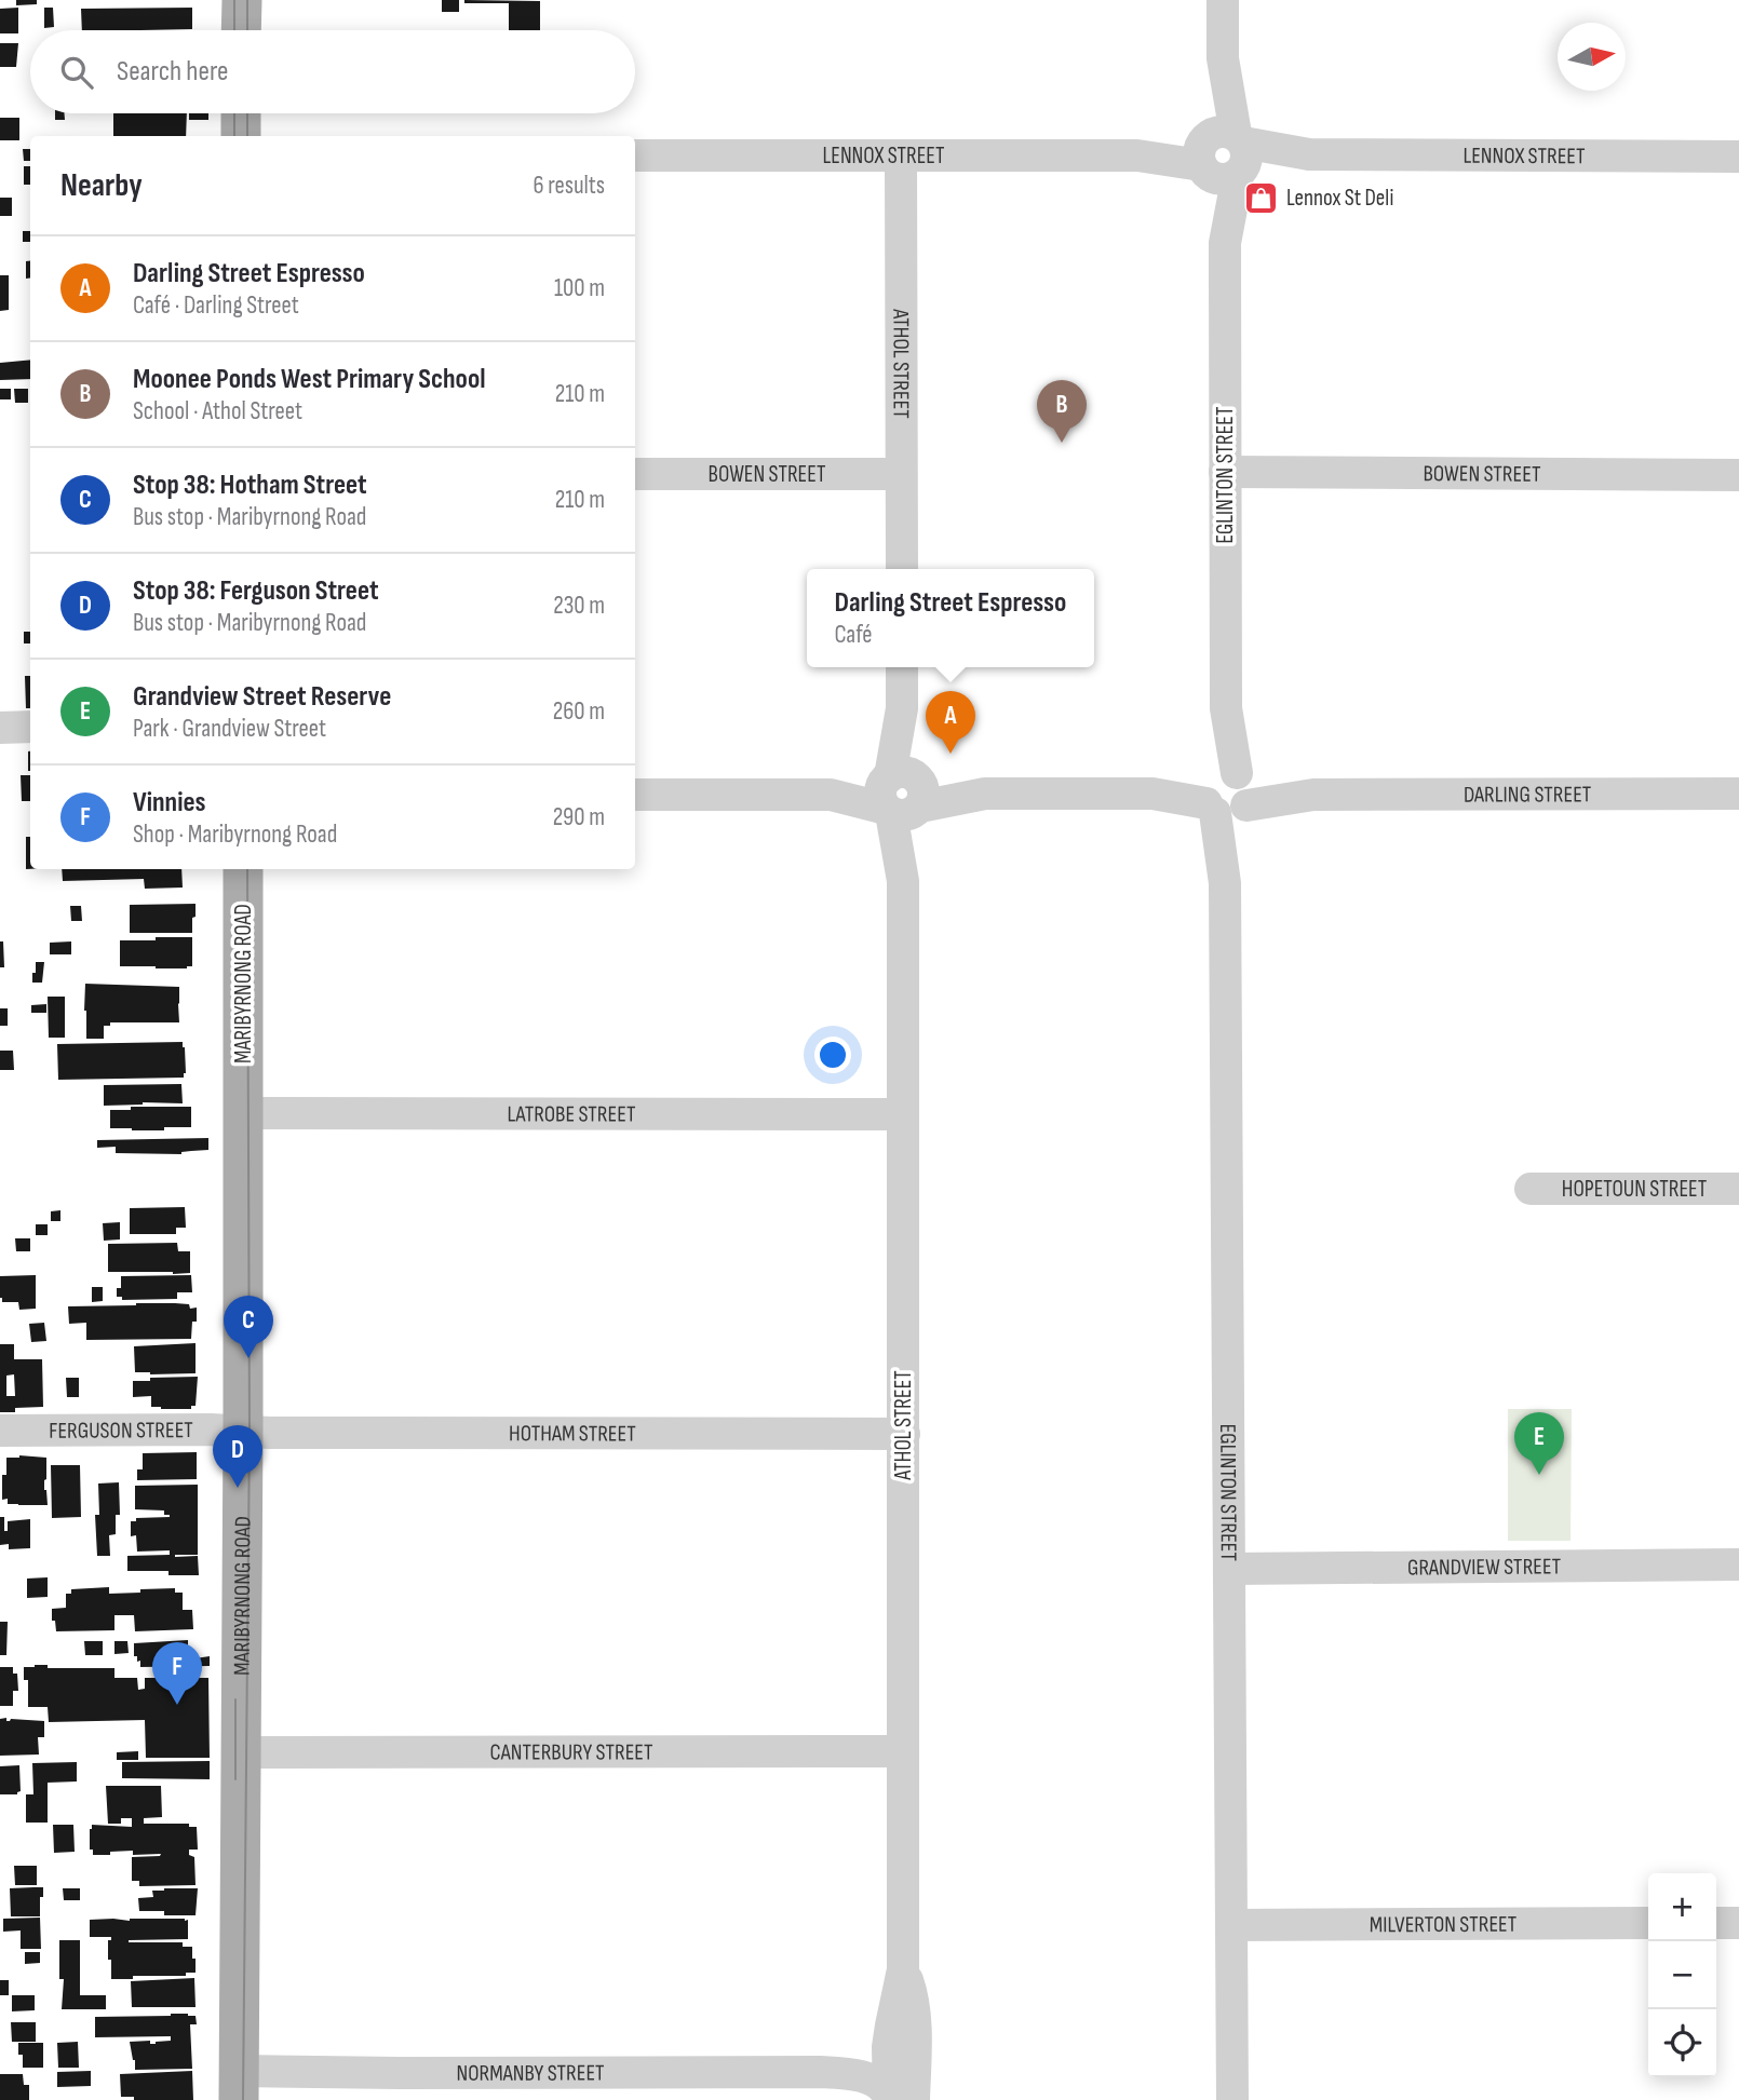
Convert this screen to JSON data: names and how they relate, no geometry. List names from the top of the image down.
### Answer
{
  "streets": {
    "main road": ["MARIBYRNONG ROAD"],
    "street": [
      "LENNOX STREET",
      "ATHOL STREET",
      "BOWEN STREET",
      "EGLINTON STREET",
      "DARLING STREET",
      "LATROBE STREET",
      "HOPETOUN STREET",
      "FERGUSON STREET",
      "HOTHAM STREET",
      "GRANDVIEW STREET",
      "CANTERBURY STREET",
      "MILVERTON STREET",
      "NORMANBY STREET"
    ]
  },
  "crossings": [
    ["LENNOX STREET", "ATHOL STREET"],
    ["LENNOX STREET", "EGLINTON STREET"],
    ["ATHOL STREET", "BOWEN STREET"],
    ["ATHOL STREET", "DARLING STREET"],
    ["ATHOL STREET", "LATROBE STREET"],
    ["ATHOL STREET", "HOTHAM STREET"],
    ["ATHOL STREET", "CANTERBURY STREET"],
    ["ATHOL STREET", "NORMANBY STREET"],
    ["BOWEN STREET", "EGLINTON STREET"],
    ["EGLINTON STREET", "DARLING STREET"],
    ["EGLINTON STREET", "GRANDVIEW STREET"],
    ["EGLINTON STREET", "MILVERTON STREET"],
    ["MARIBYRNONG ROAD", "LATROBE STREET"],
    ["MARIBYRNONG ROAD", "FERGUSON STREET"],
    ["MARIBYRNONG ROAD", "HOTHAM STREET"],
    ["MARIBYRNONG ROAD", "CANTERBURY STREET"],
    ["MARIBYRNONG ROAD", "NORMANBY STREET"],
    ["FERGUSON STREET", "HOTHAM STREET"]
  ],
  "places": {
    "shop": ["Lennox St Deli"]
  },
  "north": "right",
  "page": {
    "search": "Search here",
    "heading": ["Nearby", "6 results"],
    "list": [
      {
        "mark": "A",
        "name": "Darling Street Espresso",
        "note": "Café · Darling Street",
        "value": "100 m"
      },
      {
        "mark": "B",
        "name": "Moonee Ponds West Primary School",
        "note": "School · Athol Street",
        "value": "210 m"
      },
      {
        "mark": "C",
        "name": "Stop 38: Hotham Street",
        "note": "Bus stop · Maribyrnong Road",
        "value": "210 m"
      },
      {
        "mark": "D",
        "name": "Stop 38: Ferguson Street",
        "note": "Bus stop · Maribyrnong Road",
        "value": "230 m"
      },
      {
        "mark": "E",
        "name": "Grandview Street Reserve",
        "note": "Park · Grandview Street",
        "value": "260 m"
      },
      {
        "mark": "F",
        "name": "Vinnies",
        "note": "Shop · Maribyrnong Road",
        "value": "290 m"
      }
    ],
    "pins": [
      "B",
      "A",
      "C",
      "E",
      "D",
      "F"
    ],
    "popup": ["Darling Street Espresso", "Café"],
    "map_buttons": ["+", "−"]
  }
}
